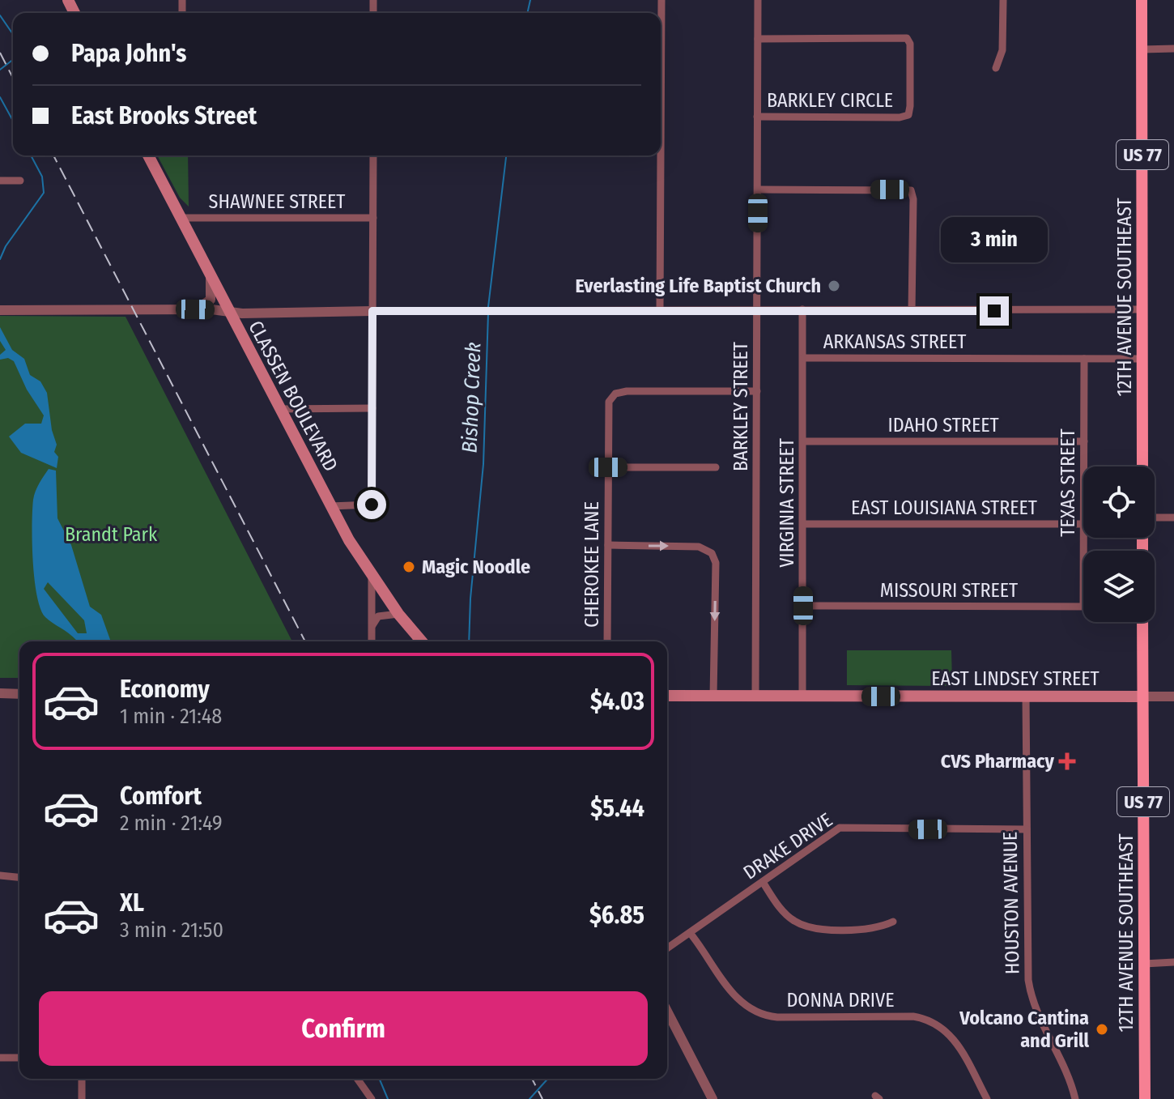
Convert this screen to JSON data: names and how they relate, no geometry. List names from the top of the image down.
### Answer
{
  "streets": {
    "main road": [
      "US 77",
      "12TH AVENUE SOUTHEAST",
      "CLASSEN BOULEVARD",
      "EAST LINDSEY STREET"
    ],
    "street": [
      "BARKLEY CIRCLE",
      "SHAWNEE STREET",
      "ARKANSAS STREET",
      "BARKLEY STREET",
      "IDAHO STREET",
      "TEXAS STREET",
      "VIRGINIA STREET",
      "EAST LOUISIANA STREET",
      "CHEROKEE LANE",
      "MISSOURI STREET",
      "DRAKE DRIVE",
      "HOUSTON AVENUE",
      "DONNA DRIVE"
    ]
  },
  "crossings": [
    ["BARKLEY CIRCLE", "BARKLEY STREET"],
    ["SHAWNEE STREET", "CLASSEN BOULEVARD"],
    ["12TH AVENUE SOUTHEAST", "ARKANSAS STREET"],
    ["12TH AVENUE SOUTHEAST", "EAST LINDSEY STREET"],
    ["ARKANSAS STREET", "TEXAS STREET"],
    ["ARKANSAS STREET", "VIRGINIA STREET"],
    ["BARKLEY STREET", "CHEROKEE LANE"],
    ["BARKLEY STREET", "EAST LINDSEY STREET"],
    ["IDAHO STREET", "TEXAS STREET"],
    ["IDAHO STREET", "VIRGINIA STREET"],
    ["VIRGINIA STREET", "EAST LOUISIANA STREET"],
    ["VIRGINIA STREET", "MISSOURI STREET"],
    ["VIRGINIA STREET", "EAST LINDSEY STREET"],
    ["EAST LINDSEY STREET", "HOUSTON AVENUE"],
    ["DRAKE DRIVE", "HOUSTON AVENUE"],
    ["DRAKE DRIVE", "DONNA DRIVE"]
  ],
  "water": ["Bishop Creek"],
  "parks": ["Brandt Park"],
  "places": {
    "other": ["Everlasting Life Baptist Church", "Magic Noodle", "Volcano Cantina and Grill"],
    "health": ["CVS Pharmacy"]
  },
  "page": {
    "banner": ["Papa John's", "East Brooks Street"],
    "bubble": "3 min",
    "list": [
      {
        "name": "Economy",
        "note": "1 min · 21:48",
        "value": "$4.03"
      },
      {
        "name": "Comfort",
        "note": "2 min · 21:49",
        "value": "$5.44"
      },
      {
        "name": "XL",
        "note": "3 min · 21:50",
        "value": "$6.85"
      }
    ],
    "buttons": "Confirm"
  }
}
